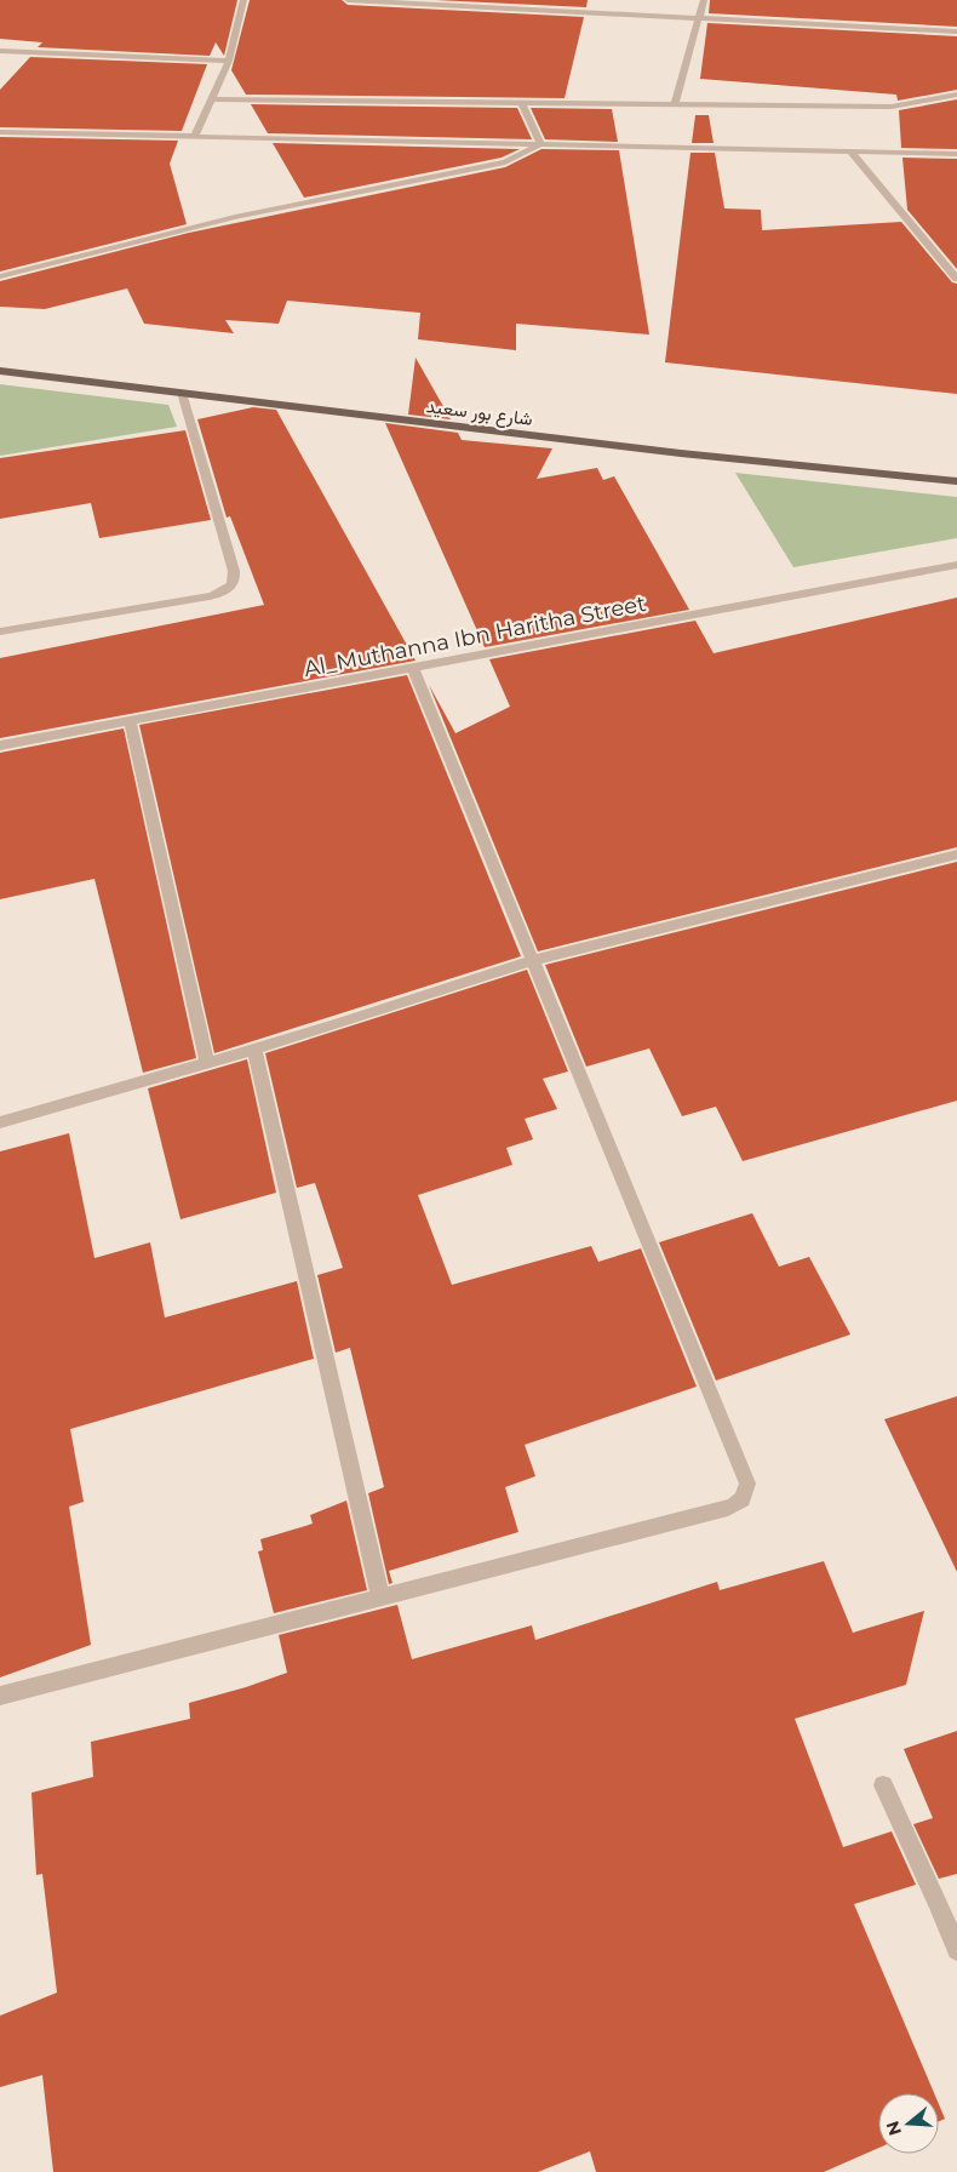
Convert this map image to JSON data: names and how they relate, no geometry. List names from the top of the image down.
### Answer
{
  "streets": {
    "main road": ["شارع بور سعيد"],
    "street": ["Al_Muthanna Ibn Haritha Street"]
  },
  "north": "left"
}
